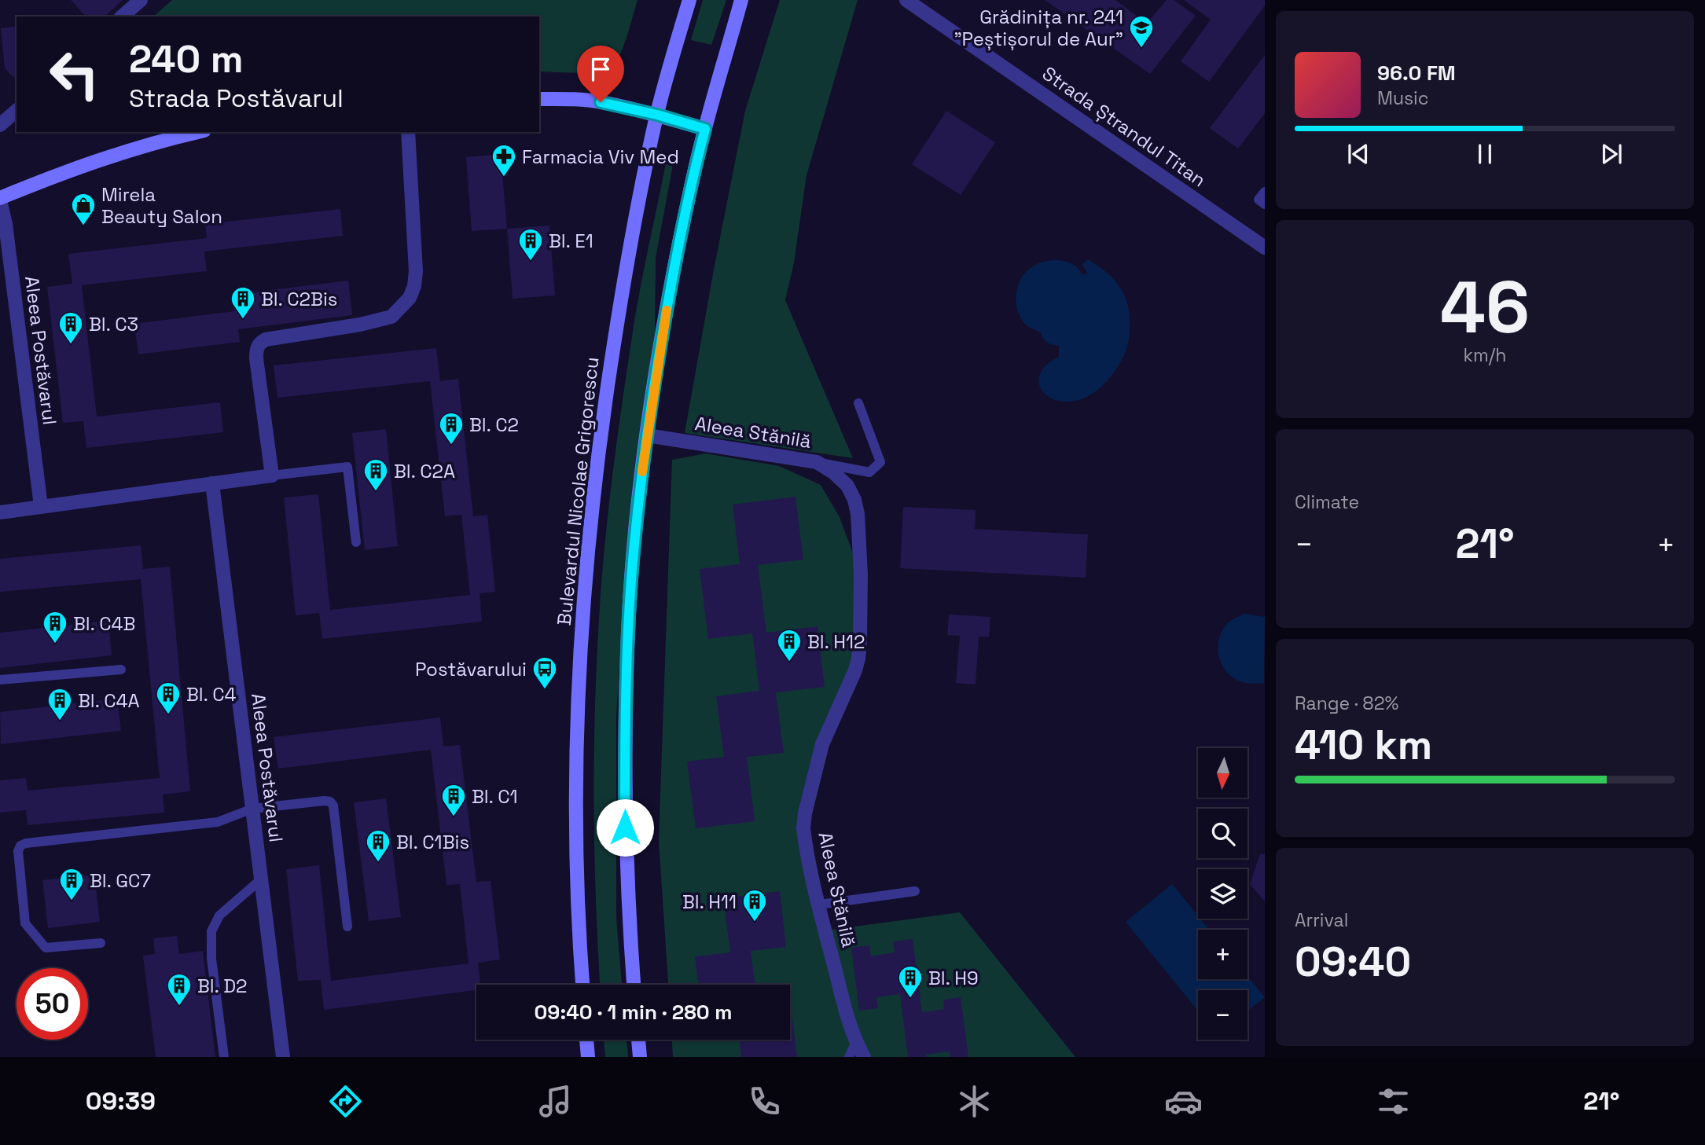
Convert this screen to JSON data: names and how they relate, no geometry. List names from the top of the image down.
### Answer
{
  "streets": {
    "main road": ["Bulevardul Nicolae Grigorescu"],
    "street": ["Strada Ștrandul Titan", "Aleea Postăvarul", "Aleea Stănilă"]
  },
  "places": {
    "school or university": ["Grădinița nr. 241 \"Peștișorul de Aur\""],
    "pharmacy": ["Farmacia Viv Med"],
    "shop": ["Mirela Beauty Salon"],
    "building": [
      "Bl. E1",
      "Bl. C2Bis",
      "Bl. C3",
      "Bl. C2",
      "Bl. C2A",
      "Bl. C4B",
      "Bl. H12",
      "Bl. C4",
      "Bl. C4A",
      "Bl. C1",
      "Bl. C1Bis",
      "Bl. GC7",
      "Bl. H11",
      "Bl. H9",
      "Bl. D2"
    ],
    "bus stop": ["Postăvarului"]
  },
  "north": "bottom",
  "page": {
    "turn": ["240 m", "Strada Postăvarul"],
    "song": ["96.0 FM", "Music"],
    "tile": [
      ["46", "km/h"],
      "Climate",
      ["Range · 82%", "410 km"],
      ["Arrival", "09:40"]
    ],
    "heat": ["−", "21°", "+"],
    "map_buttons": ["+", "−"],
    "limit": "50",
    "trip": "09:40 · 1 min · 280 m",
    "tabs": ["09:39", "21°"]
  }
}
